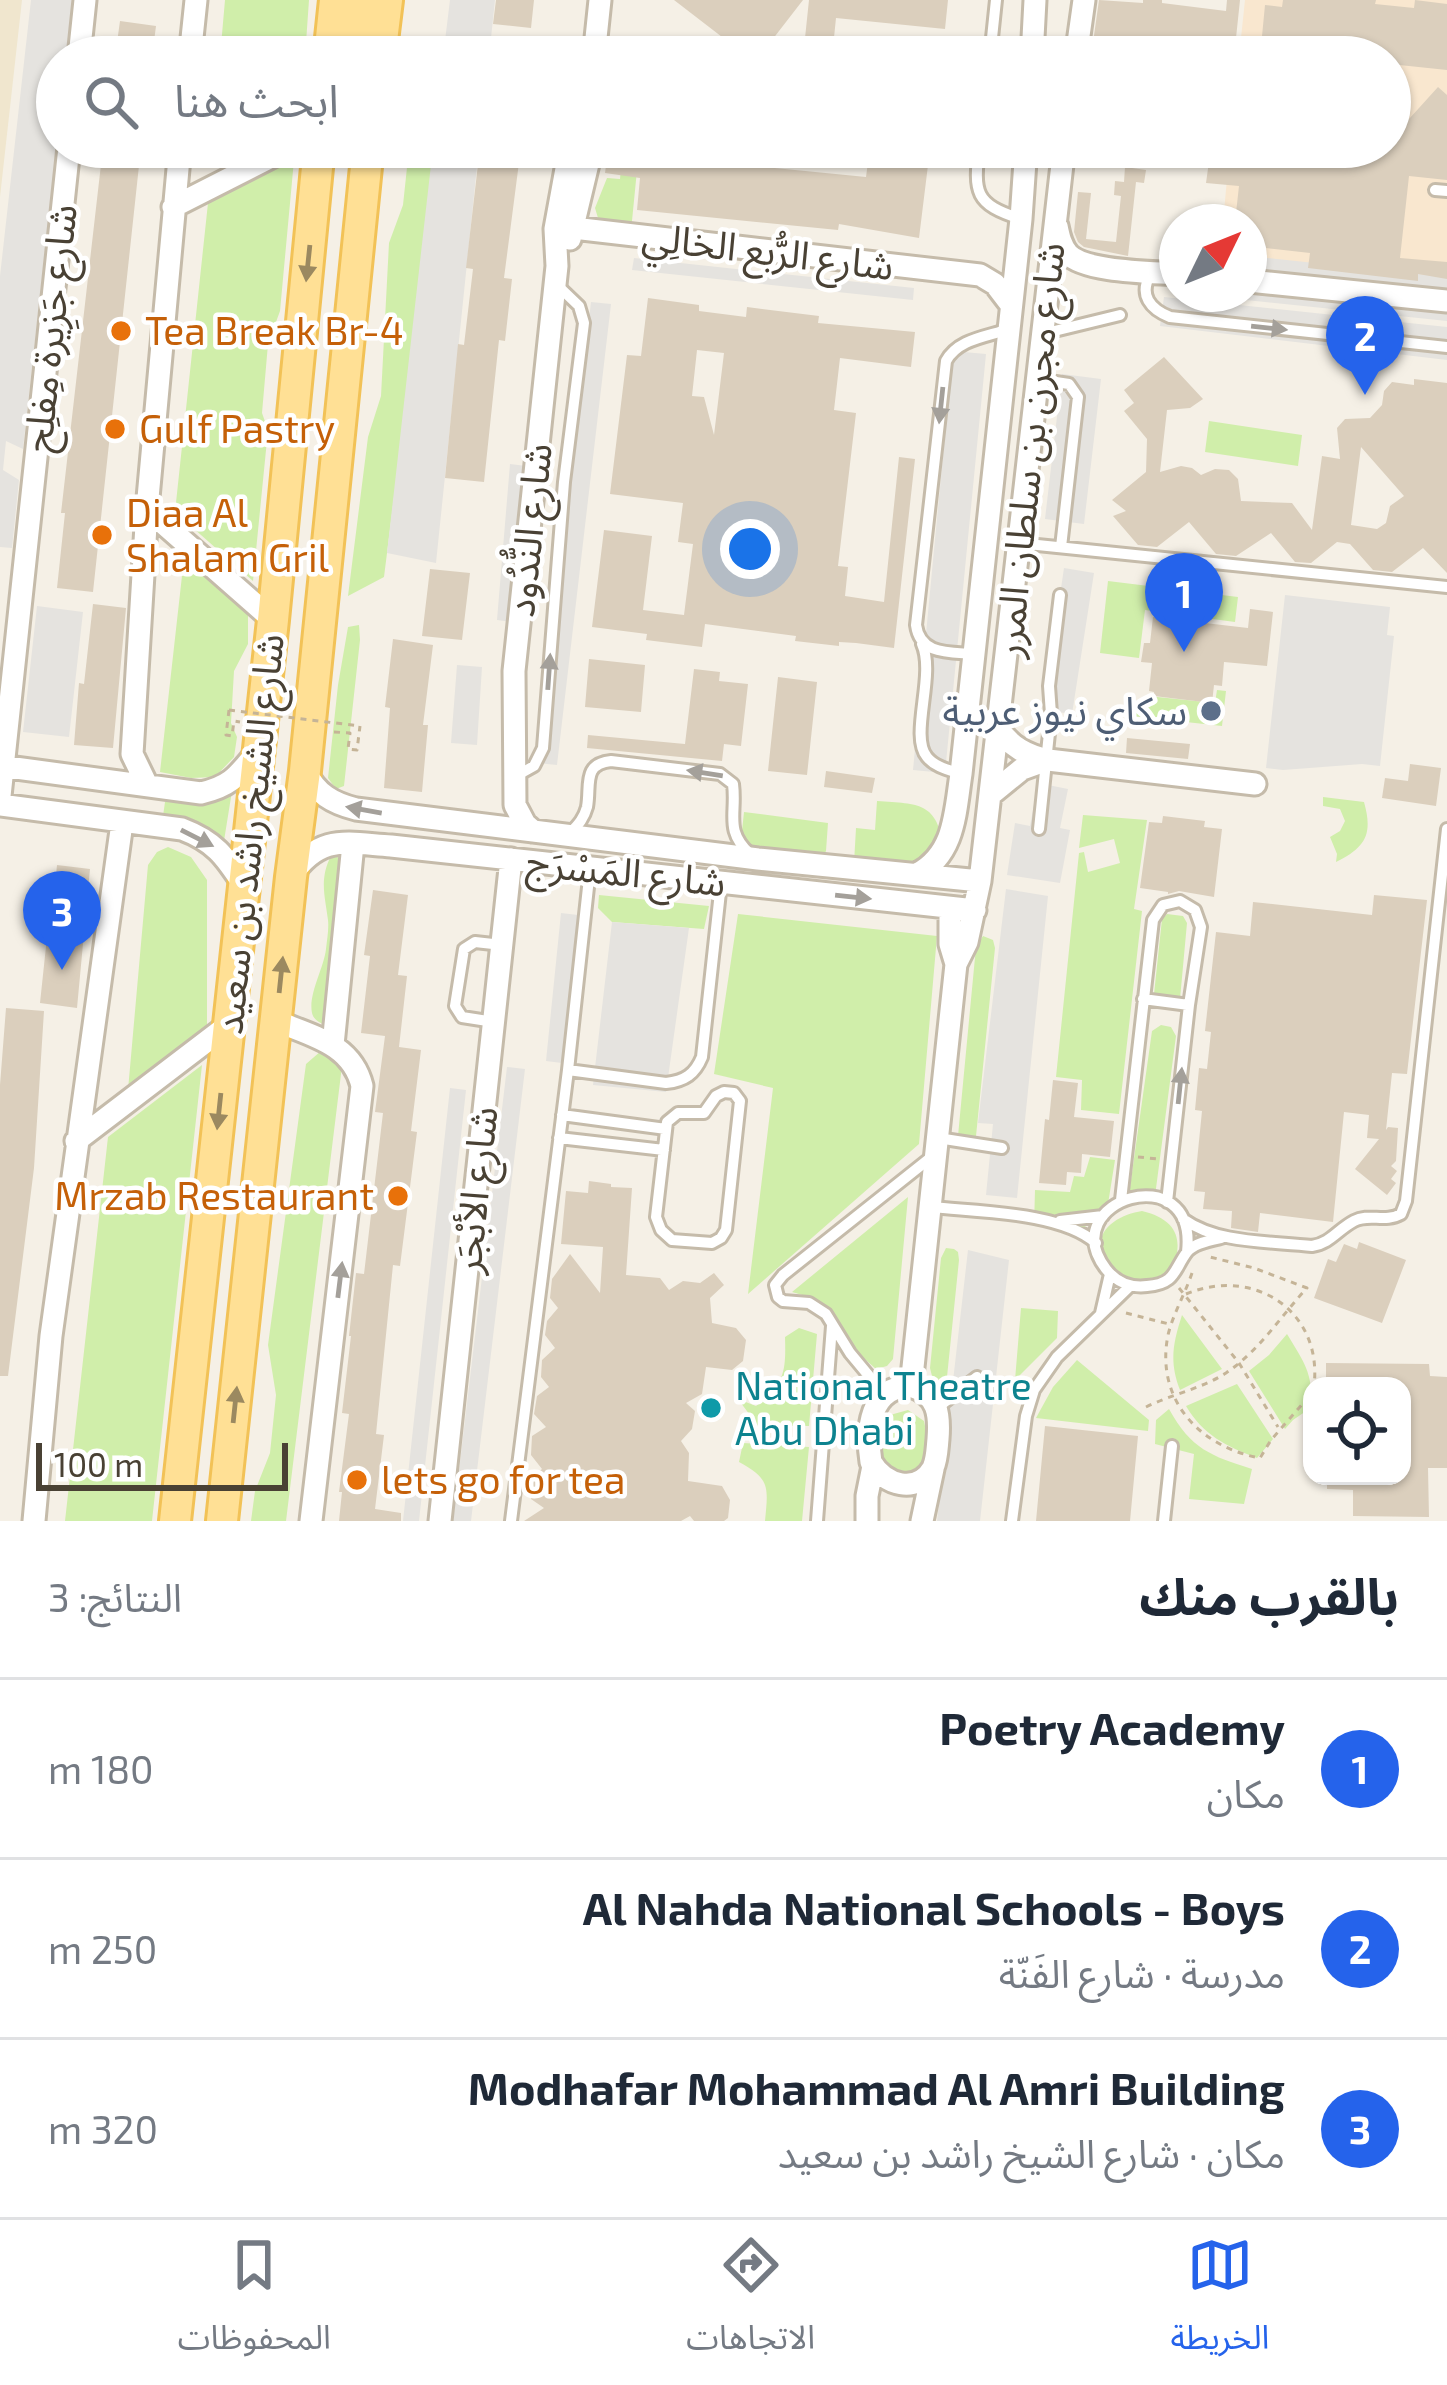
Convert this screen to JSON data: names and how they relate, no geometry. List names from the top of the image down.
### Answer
{
  "streets": {
    "main road": ["شارع الشيخ راشد بن سعيد"],
    "street": [
      "شارع الرُّبع الخالِي",
      "شارع جَزِيرة مِفلِح",
      "شارع مجرن بن سلطان المرر",
      "شارع النُّدُود",
      "شارع المَسْرَج",
      "شارع الأبْجَر"
    ]
  },
  "crossings": [
    ["شارع الرُّبع الخالِي", "شارع النُّدُود"],
    ["شارع مجرن بن سلطان المرر", "شارع المَسْرَج"],
    ["شارع النُّدُود", "شارع المَسْرَج"],
    ["شارع الشيخ راشد بن سعيد", "شارع المَسْرَج"],
    ["شارع المَسْرَج", "شارع الأبْجَر"]
  ],
  "places": [
    "Tea Break Br-4",
    "Gulf Pastry",
    "Diaa Al Shalam Gril",
    "سكاي نيوز عربية",
    "Mrzab Restaurant",
    "National Theatre Abu Dhabi",
    "lets go for tea"
  ],
  "scale_bar": "100 m",
  "north": "top right",
  "page": {
    "search": "ابحث هنا",
    "pins": ["2", "1", "3"],
    "scale": "100 m",
    "heading": ["بالقرب منك", "النتائج: 3"],
    "list": [
      {
        "mark": "1",
        "name": "Poetry Academy",
        "note": "مكان",
        "value": "180 m"
      },
      {
        "mark": "2",
        "name": "Al Nahda National Schools - Boys",
        "note": "مدرسة · شارع الفَنّة",
        "value": "250 m"
      },
      {
        "mark": "3",
        "name": "Modhafar Mohammad Al Amri Building",
        "note": "مكان · شارع الشيخ راشد بن سعيد",
        "value": "320 m"
      }
    ],
    "nav": ["الخريطة", "الاتجاهات", "المحفوظات"]
  }
}
